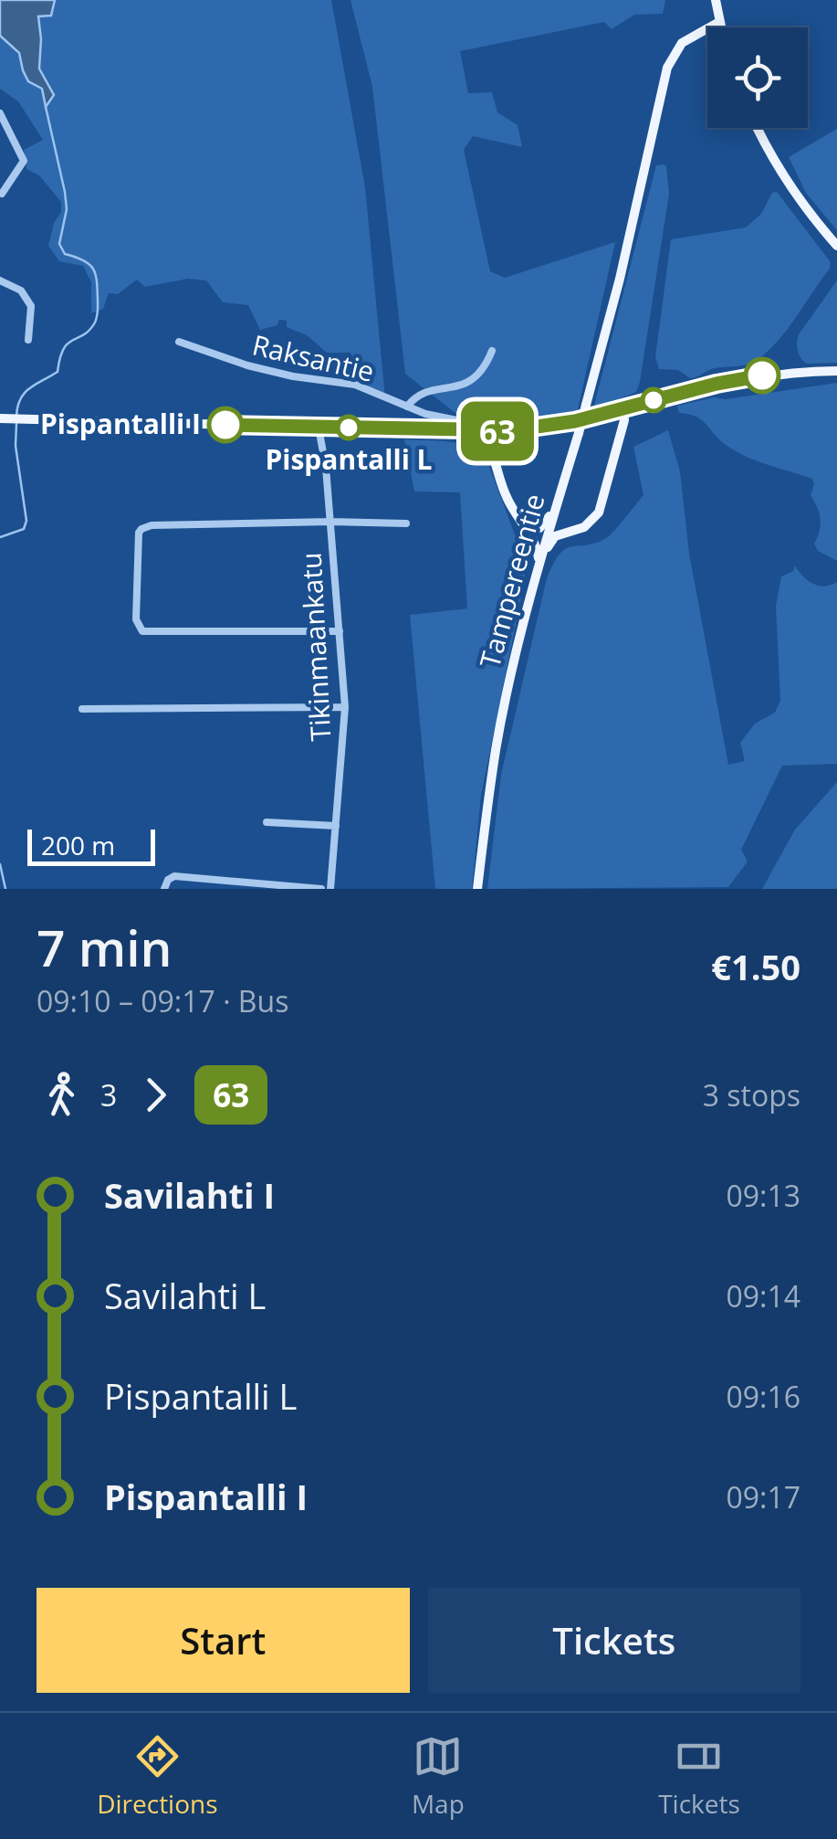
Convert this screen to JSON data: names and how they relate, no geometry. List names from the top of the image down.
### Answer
{
  "streets": {
    "main road": ["Tampereentie"],
    "street": ["Raksantie", "Tikinmaankatu"]
  },
  "places": ["Pispantalli I", "Pispantalli L"],
  "lines": ["bus line 63"],
  "scale_bar": "200 m",
  "page": {
    "on_map": "63",
    "scale": "200 m",
    "heading": ["7 min", "09:10 – 09:17 · Bus", "€1.50"],
    "legs": ["3", "63", "3 stops"],
    "list": [
      {
        "name": "Savilahti I",
        "value": "09:13"
      },
      {
        "name": "Savilahti L",
        "value": "09:14"
      },
      {
        "name": "Pispantalli L",
        "value": "09:16"
      },
      {
        "name": "Pispantalli I",
        "value": "09:17"
      }
    ],
    "buttons": ["Start", "Tickets"],
    "tabs": ["Directions", "Map", "Tickets"]
  }
}
